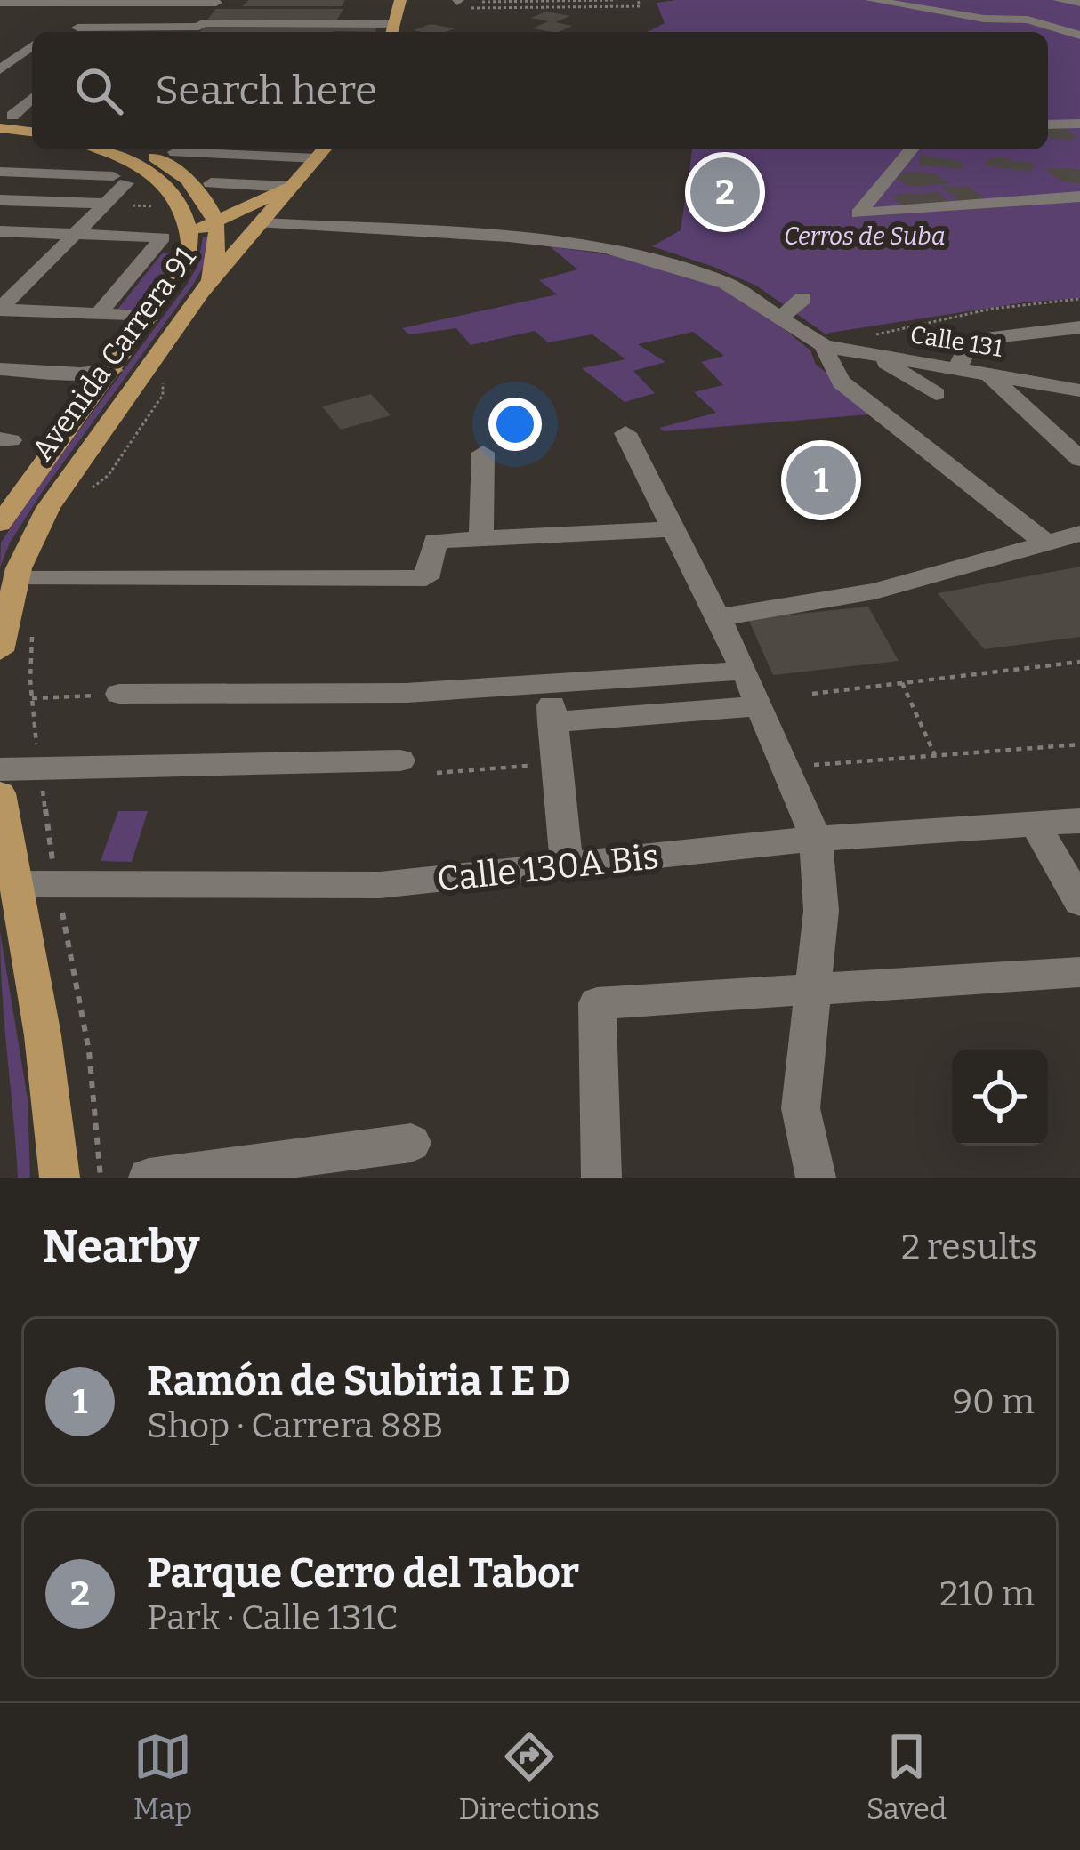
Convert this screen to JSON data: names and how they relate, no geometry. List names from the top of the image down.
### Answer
{
  "streets": {
    "main road": ["Avenida Carrera 91"],
    "street": ["Calle 131", "Calle 130A Bis"]
  },
  "parks": ["Cerros de Suba"],
  "page": {
    "search": "Search here",
    "pins": ["2", "1"],
    "heading": ["Nearby", "2 results"],
    "list": [
      {
        "mark": "1",
        "name": "Ramón de Subiria I E D",
        "note": "Shop · Carrera 88B",
        "value": "90 m"
      },
      {
        "mark": "2",
        "name": "Parque Cerro del Tabor",
        "note": "Park · Calle 131C",
        "value": "210 m"
      }
    ],
    "nav": ["Map", "Directions", "Saved"]
  }
}
